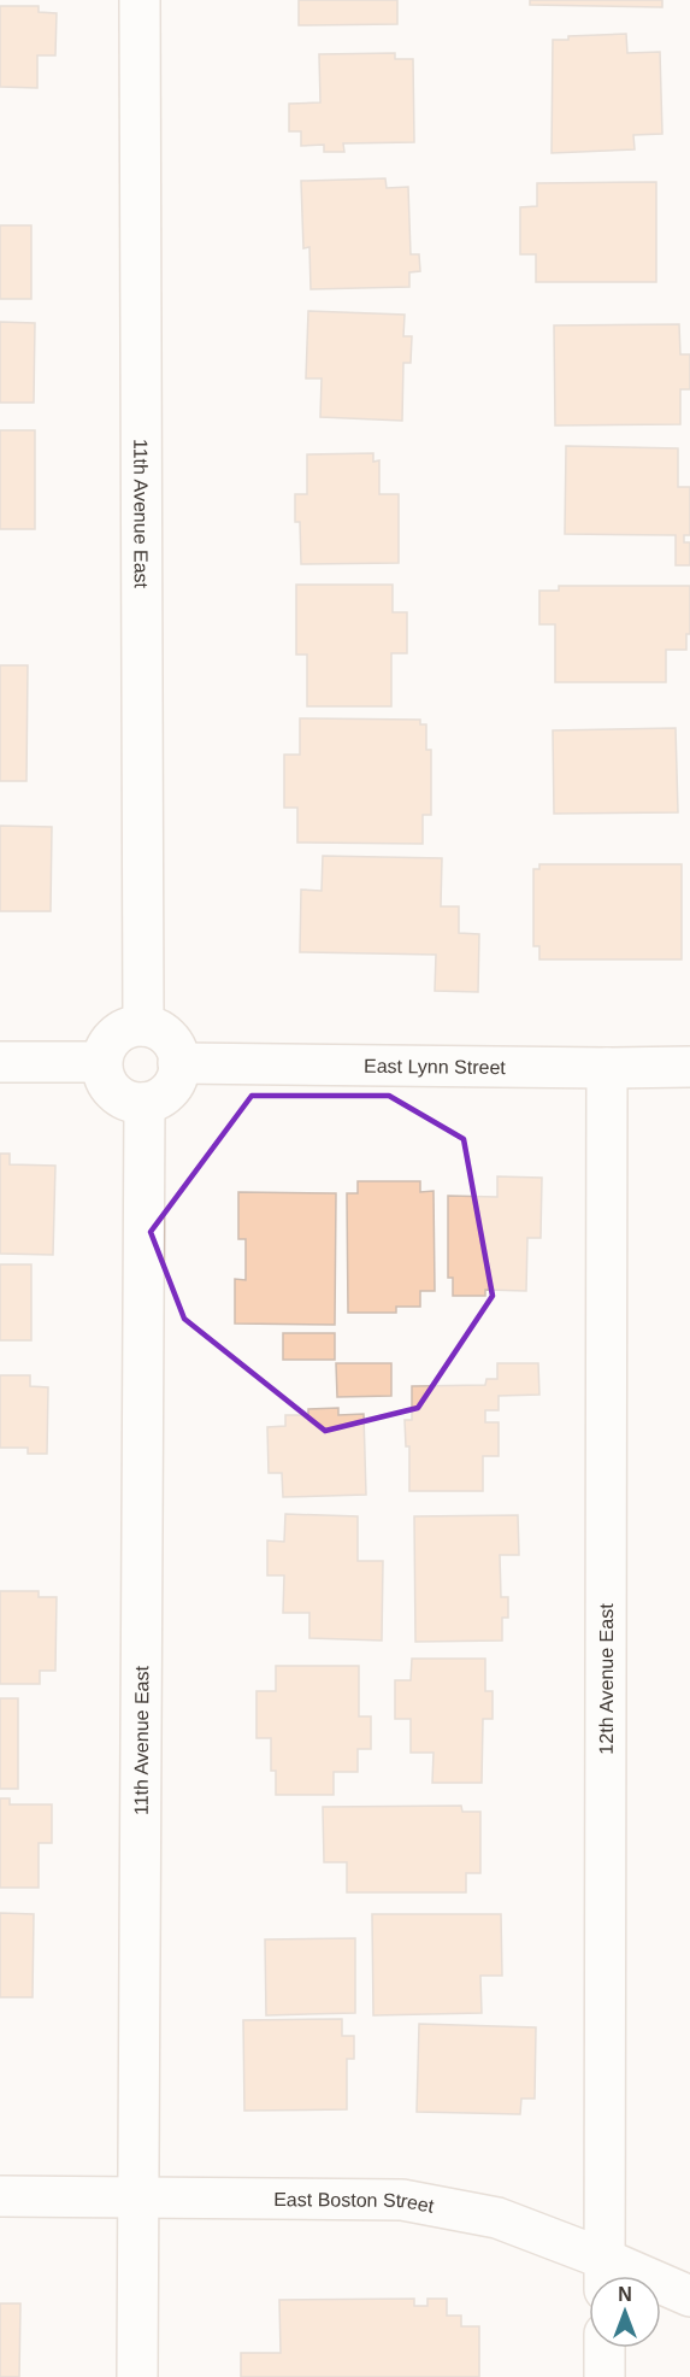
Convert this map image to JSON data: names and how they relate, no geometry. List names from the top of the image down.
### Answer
{
  "streets": {
    "street": [
      "11th Avenue East",
      "East Lynn Street",
      "12th Avenue East",
      "East Boston Street"
    ]
  },
  "crossings": [
    ["11th Avenue East", "East Lynn Street"],
    ["11th Avenue East", "East Boston Street"],
    ["East Lynn Street", "12th Avenue East"],
    ["12th Avenue East", "East Boston Street"]
  ],
  "north": "top"
}
